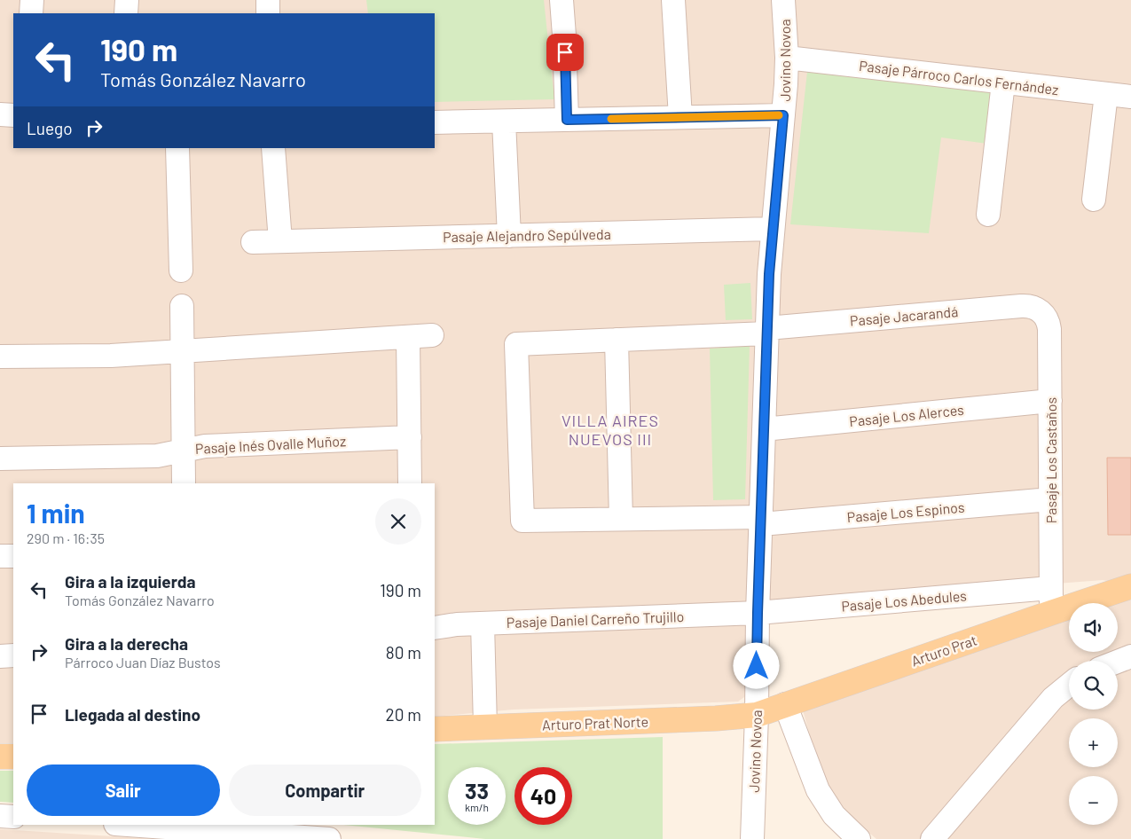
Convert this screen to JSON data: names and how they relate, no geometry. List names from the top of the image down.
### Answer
{
  "streets": {
    "main road": ["Arturo Prat", "Arturo Prat Norte"],
    "street": [
      "Jovino Novoa",
      "Pasaje Párroco Carlos Fernández",
      "Pasaje Alejandro Sepúlveda",
      "Pasaje Jacarandá",
      "Pasaje Los Alerces",
      "Pasaje Inés Ovalle Muñoz",
      "Pasaje Los Castaños",
      "Pasaje Los Espinos",
      "Pasaje Los Abedules",
      "Pasaje Daniel Carreño Trujillo"
    ]
  },
  "crossings": [
    ["Jovino Novoa", "Pasaje Párroco Carlos Fernández"],
    ["Jovino Novoa", "Pasaje Alejandro Sepúlveda"],
    ["Jovino Novoa", "Pasaje Jacarandá"],
    ["Jovino Novoa", "Pasaje Los Alerces"],
    ["Jovino Novoa", "Pasaje Los Espinos"],
    ["Jovino Novoa", "Pasaje Los Abedules"],
    ["Jovino Novoa", "Pasaje Daniel Carreño Trujillo"],
    ["Jovino Novoa", "Arturo Prat"],
    ["Jovino Novoa", "Arturo Prat Norte"],
    ["Pasaje Jacarandá", "Pasaje Los Castaños"],
    ["Pasaje Jacarandá", "Pasaje Los Espinos"],
    ["Pasaje Los Alerces", "Pasaje Los Castaños"],
    ["Pasaje Los Castaños", "Pasaje Los Espinos"],
    ["Pasaje Los Castaños", "Pasaje Los Abedules"],
    ["Pasaje Los Castaños", "Arturo Prat"],
    ["Pasaje Los Abedules", "Pasaje Daniel Carreño Trujillo"],
    ["Arturo Prat", "Arturo Prat Norte"]
  ],
  "districts": ["VILLA AIRES NUEVOS III"],
  "page": {
    "turn": ["190 m", "Tomás González Navarro"],
    "then": "Luego",
    "heading": ["1 min", "290 m · 16:35"],
    "list": [
      {
        "name": "Gira a la izquierda",
        "note": "Tomás González Navarro",
        "value": "190 m"
      },
      {
        "name": "Gira a la derecha",
        "note": "Párroco Juan Díaz Bustos",
        "value": "80 m"
      },
      {
        "name": "Llegada al destino",
        "value": "20 m"
      }
    ],
    "map_buttons": ["+", "−"],
    "buttons": ["Salir", "Compartir"],
    "speed": "33 km/h",
    "limit": "40"
  }
}
